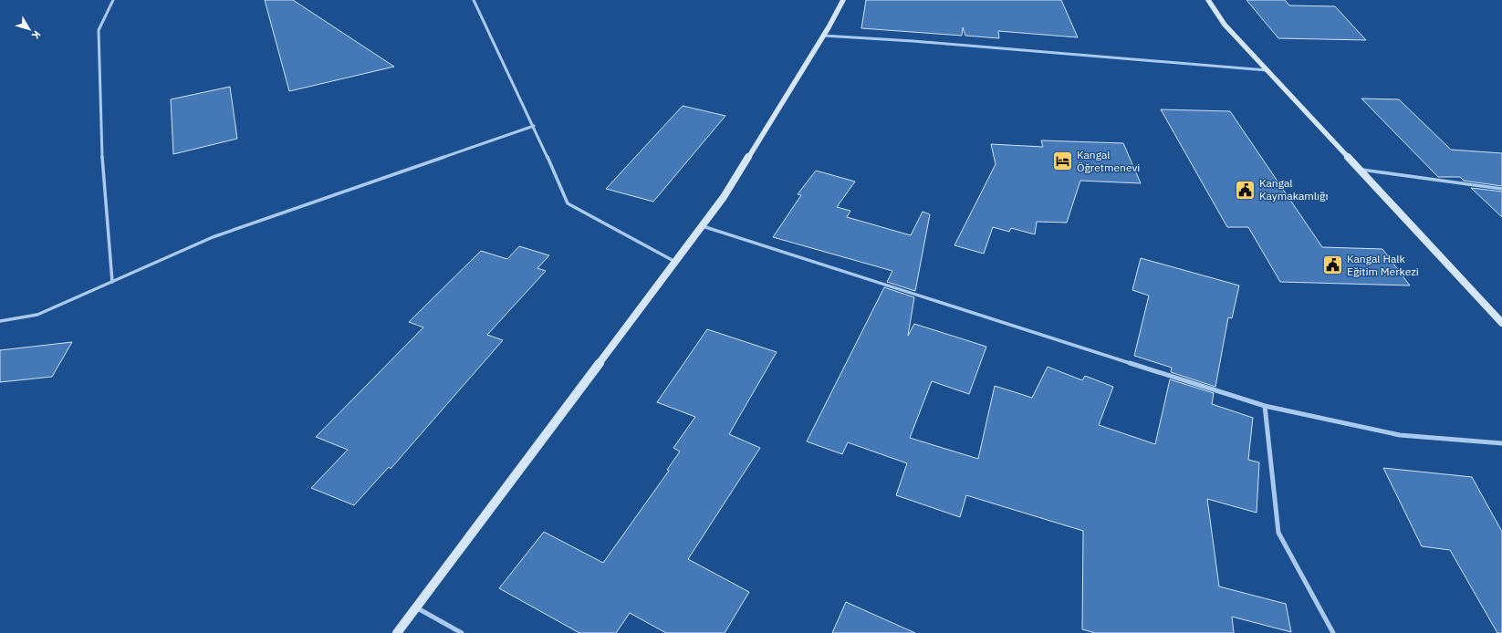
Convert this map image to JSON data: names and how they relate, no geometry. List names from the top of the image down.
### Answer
{
  "places": {
    "hotel": ["Kangal Öğretmenevi"],
    "public building": ["Kangal Kaymakamlığı", "Kangal Halk Eğitim Merkezi"]
  },
  "north": "bottom right"
}
